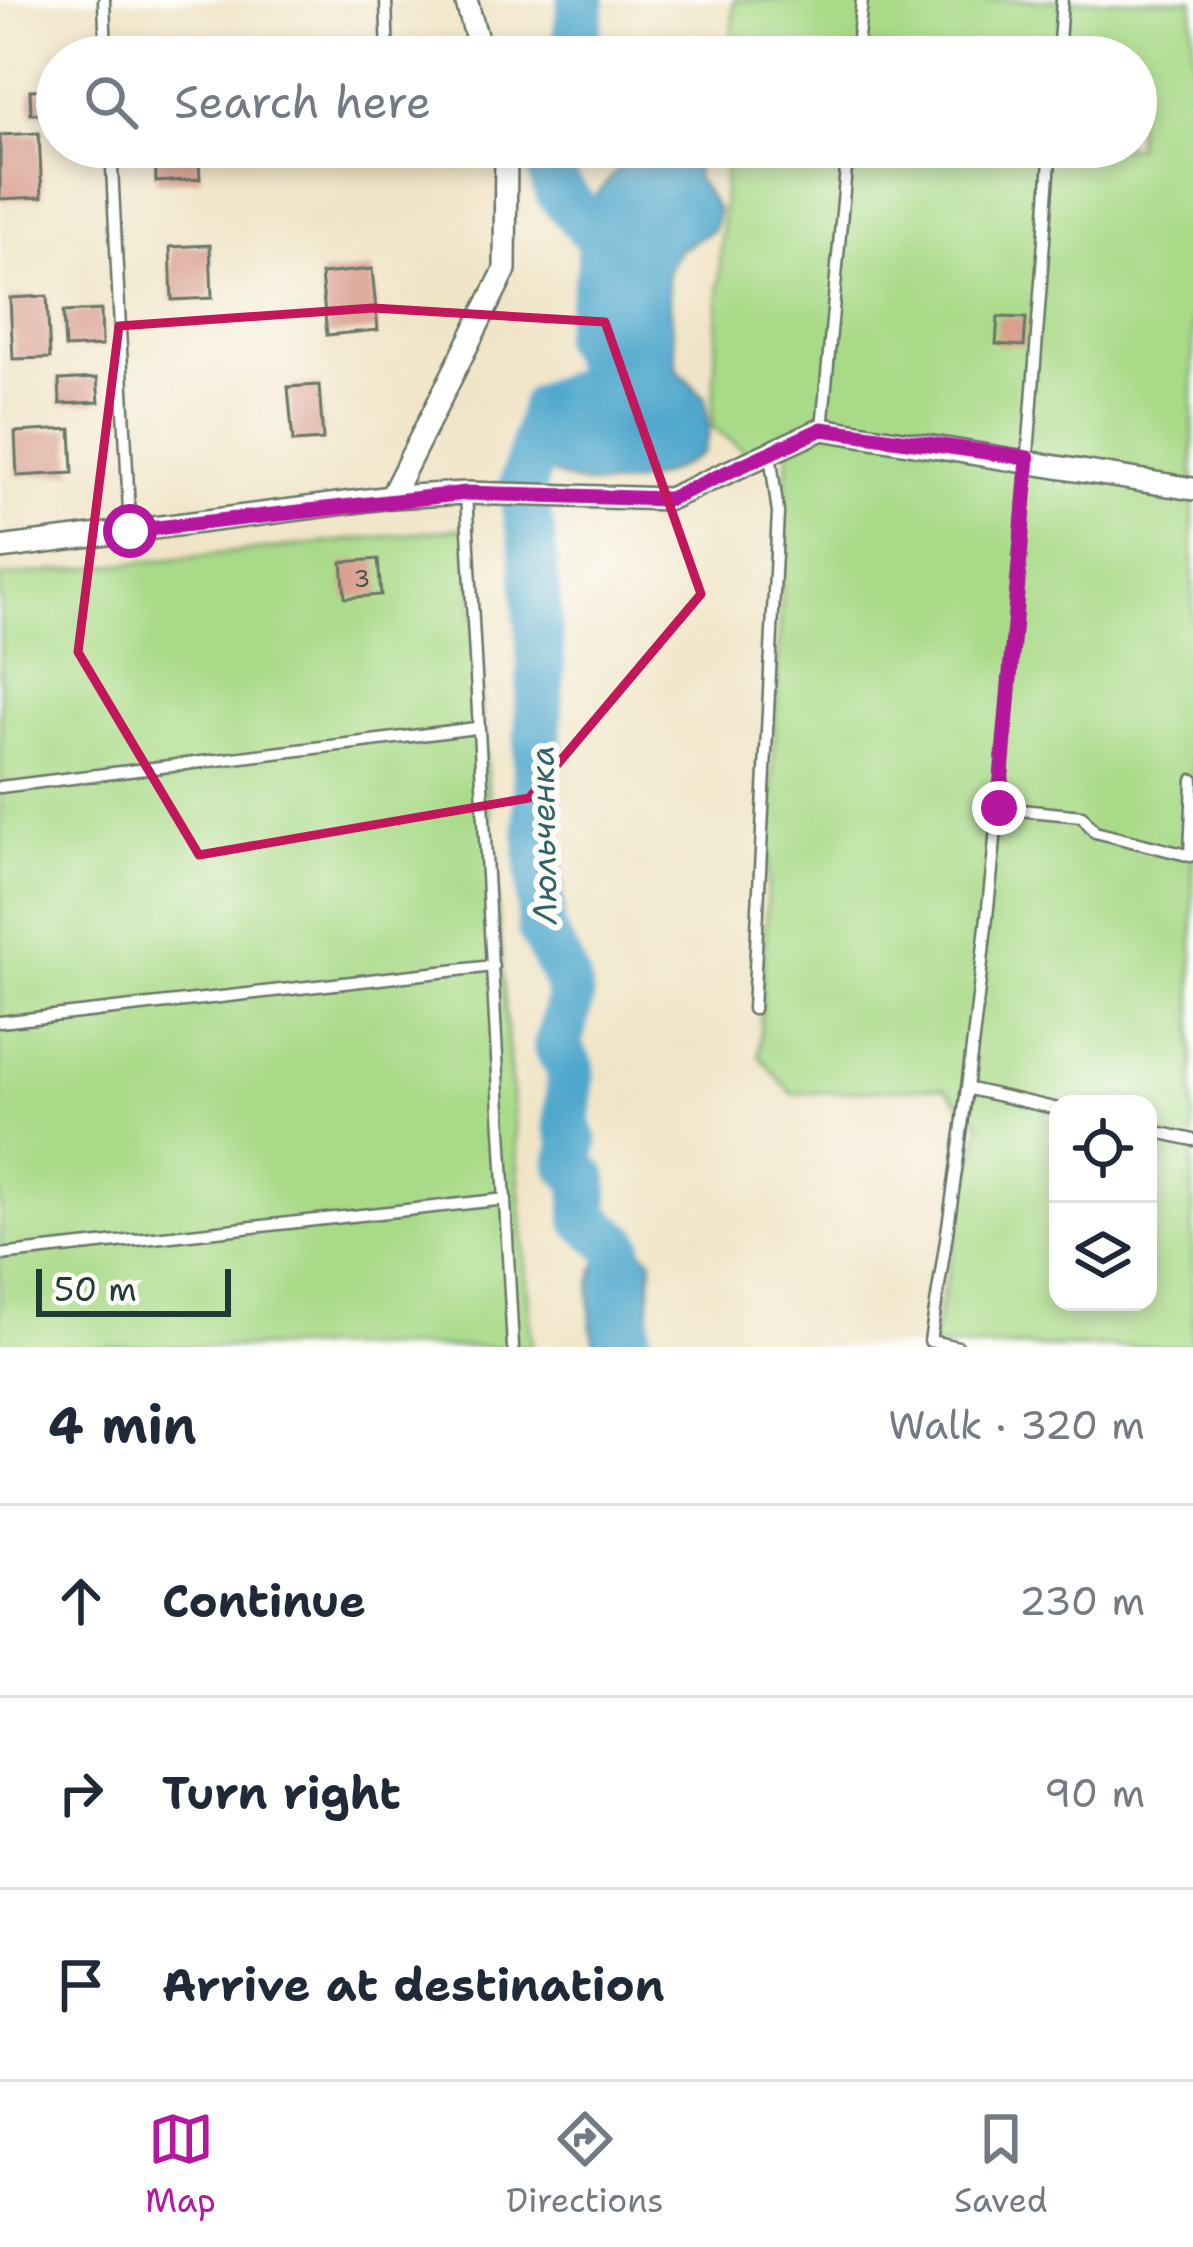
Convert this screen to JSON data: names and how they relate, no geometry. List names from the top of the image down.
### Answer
{
  "water": ["Люльченка"],
  "house_numbers": ["3"],
  "scale_bar": "50 m",
  "page": {
    "search": "Search here",
    "scale": "50 m",
    "heading": ["4 min", "Walk · 320 m"],
    "list": [
      ["Continue", "230 m"],
      ["Turn right", "90 m"],
      "Arrive at destination"
    ],
    "nav": ["Map", "Directions", "Saved"]
  }
}
